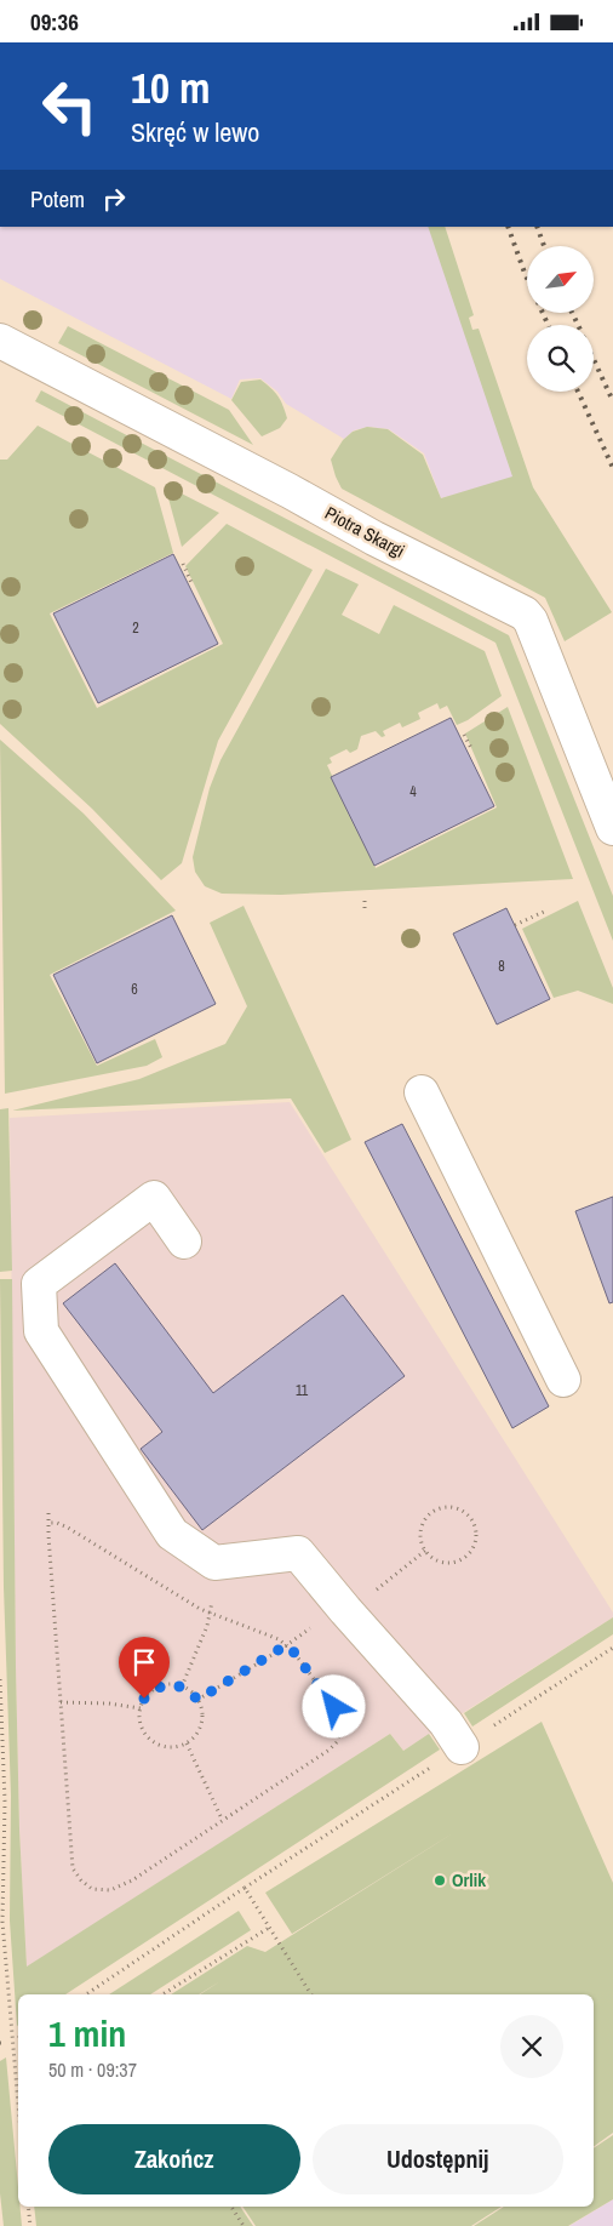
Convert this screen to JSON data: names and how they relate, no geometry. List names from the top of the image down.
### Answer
{
  "streets": {
    "street": ["Piotra Skargi"]
  },
  "places": ["Orlik"],
  "house_numbers": [
    "2",
    "4",
    "8",
    "6",
    "11"
  ],
  "north": "top right",
  "page": {
    "status": "09:36",
    "turn": ["10 m", "Skręć w lewo"],
    "then": "Potem",
    "heading": ["1 min", "50 m · 09:37"],
    "buttons": ["Zakończ", "Udostępnij"]
  }
}
